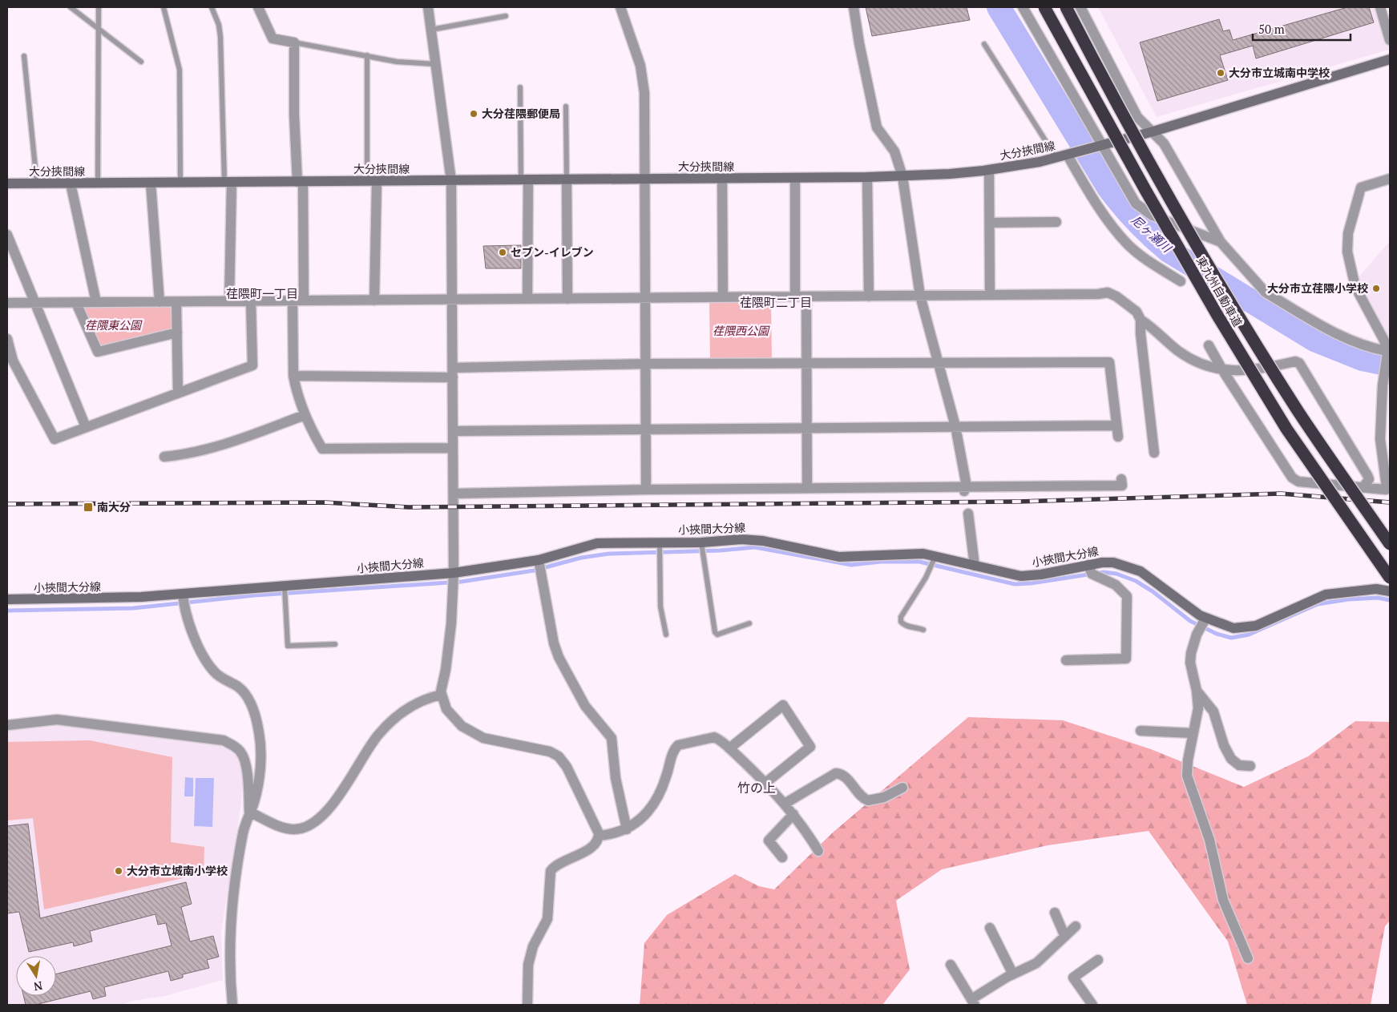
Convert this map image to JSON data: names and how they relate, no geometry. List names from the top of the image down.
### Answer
{
  "streets": {
    "highway": ["東九州自動車道"],
    "main road": ["大分挾間線", "小挾間大分線"]
  },
  "districts": ["荏隈町一丁目", "荏隈町二丁目", "竹の上"],
  "water": ["尼ヶ瀬川"],
  "parks": ["荏隈東公園", "荏隈西公園"],
  "places": {
    "other": [
      "大分市立城南中学校",
      "大分荏隈郵便局",
      "セブン-イレブン",
      "大分市立荏隈小学校",
      "大分市立城南小学校"
    ],
    "transit": ["南大分"]
  },
  "scale_bar": "50 m",
  "north": "bottom"
}
